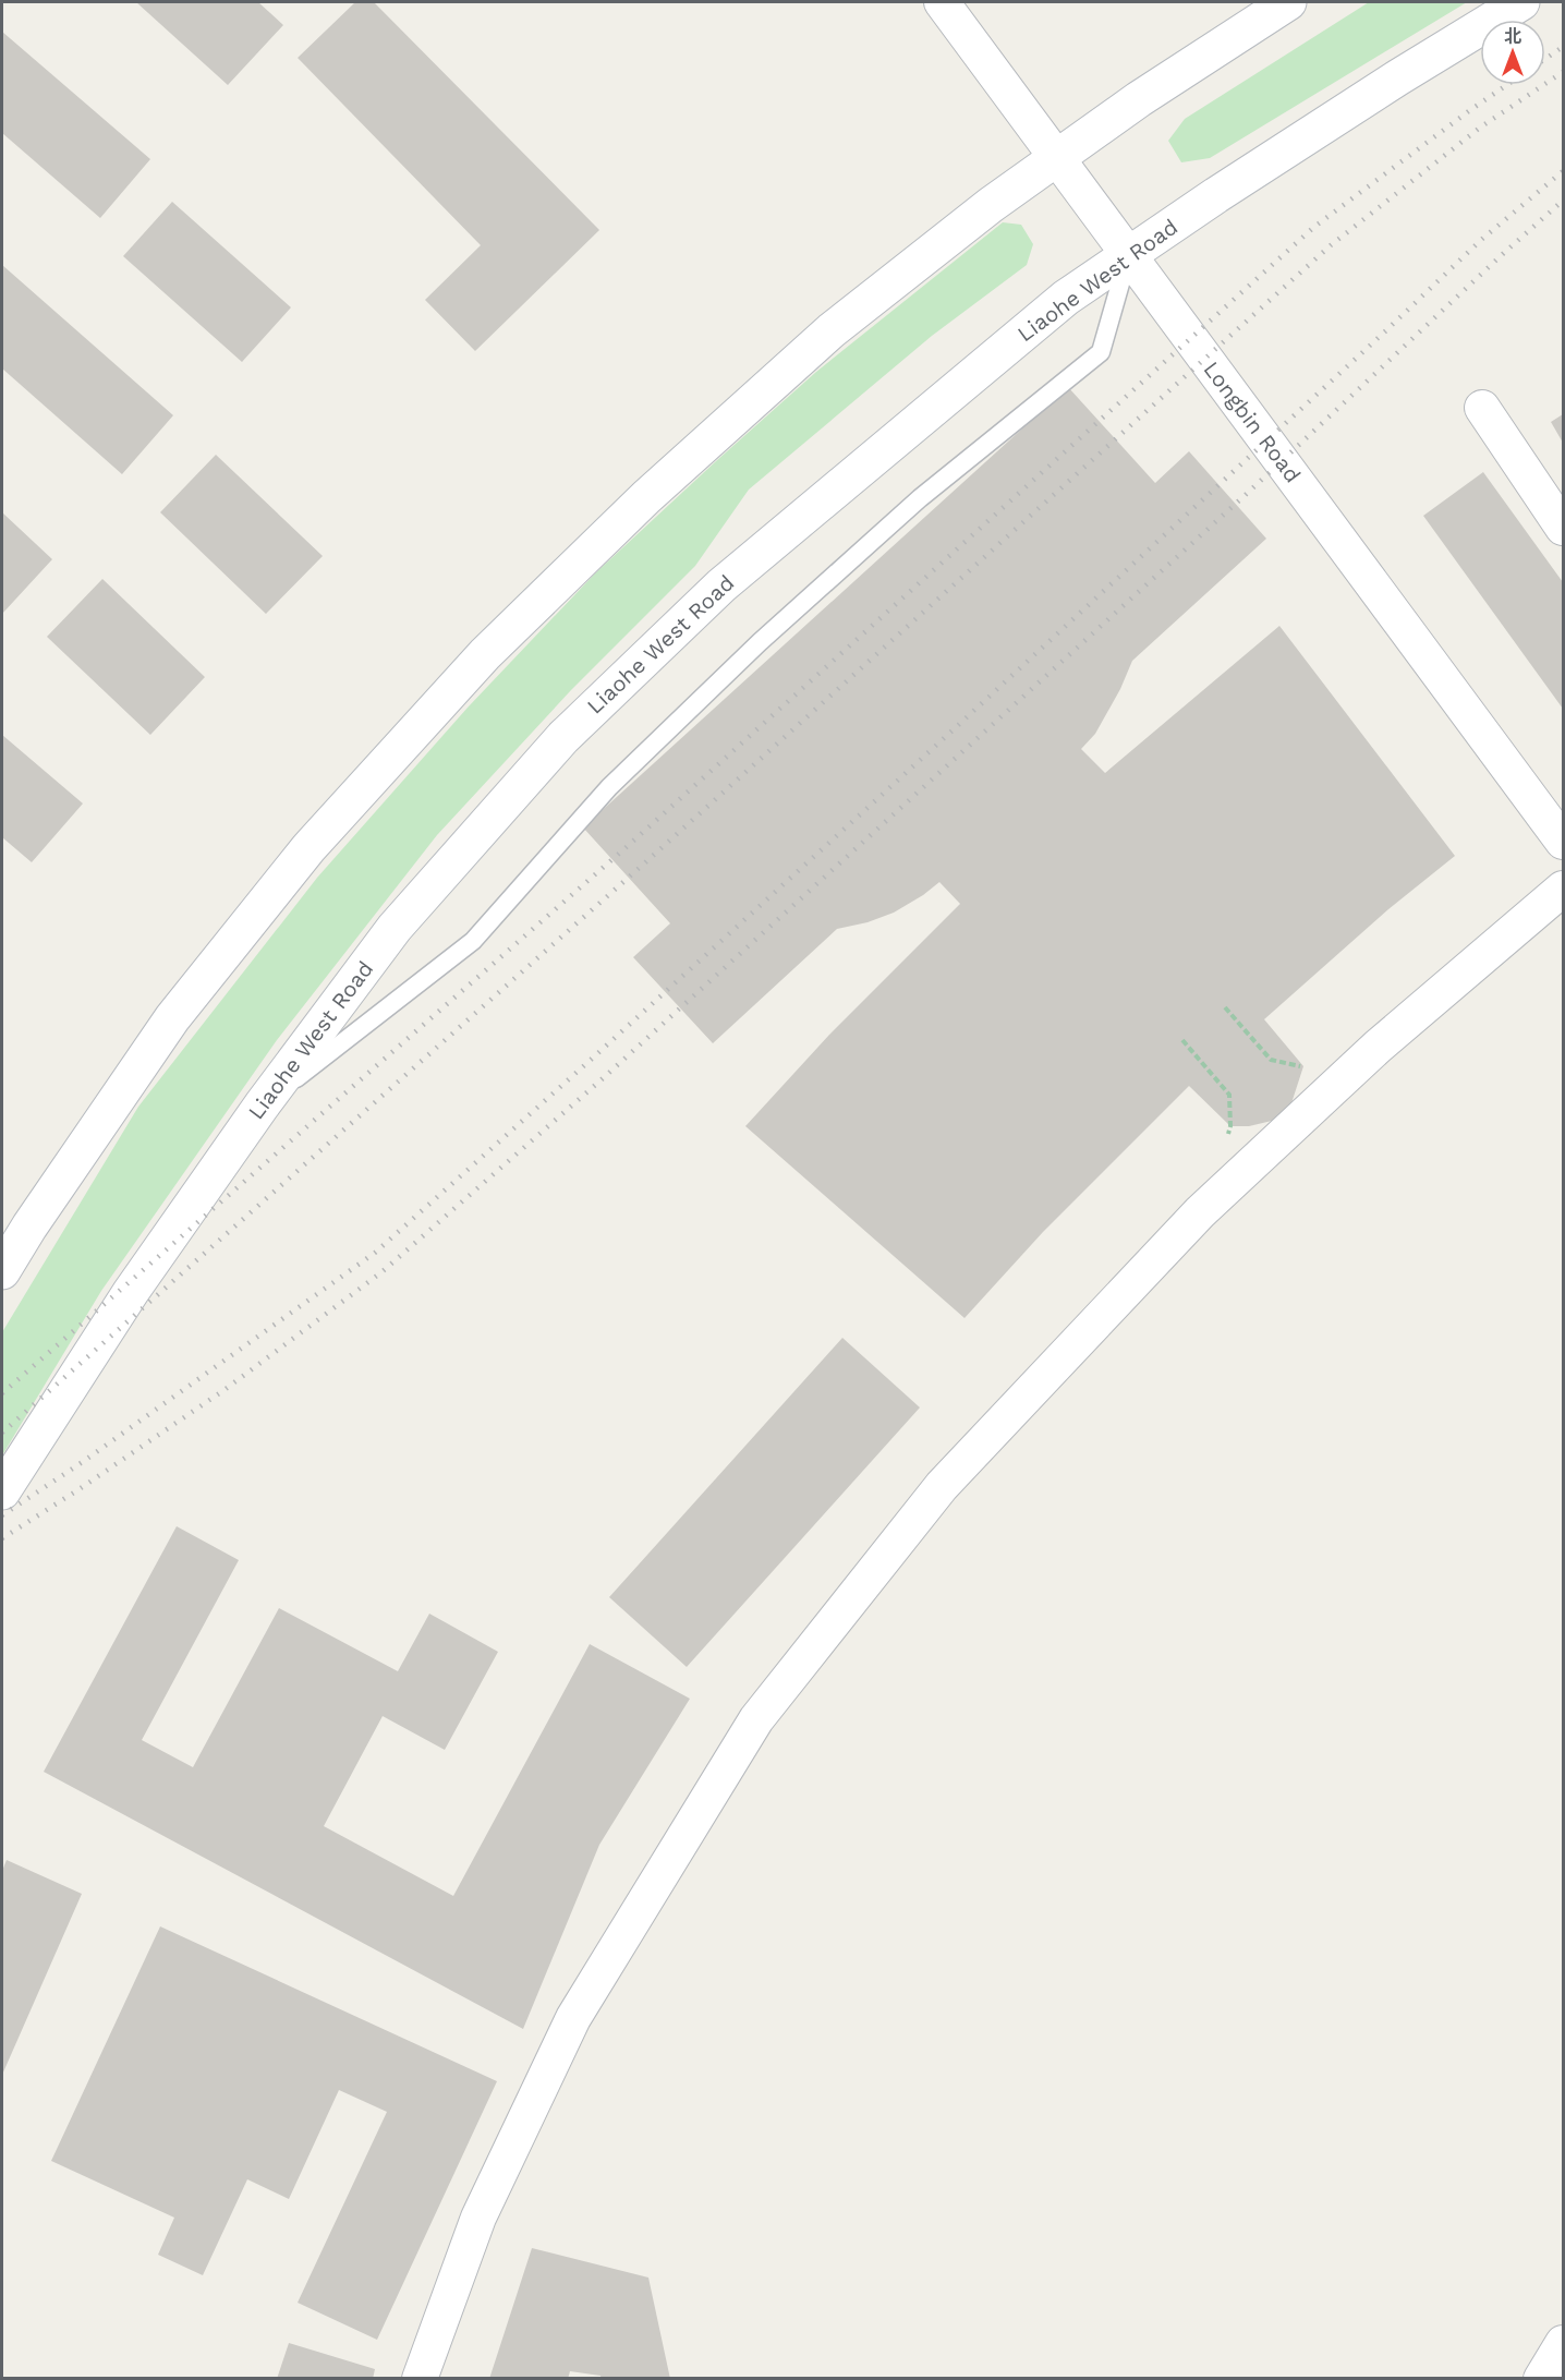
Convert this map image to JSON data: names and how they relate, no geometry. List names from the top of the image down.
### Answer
{
  "streets": {
    "main road": ["Liaohe West Road"],
    "street": ["Longbin Road"]
  },
  "crossings": [
    ["Liaohe West Road", "Longbin Road"]
  ],
  "north": "top"
}
